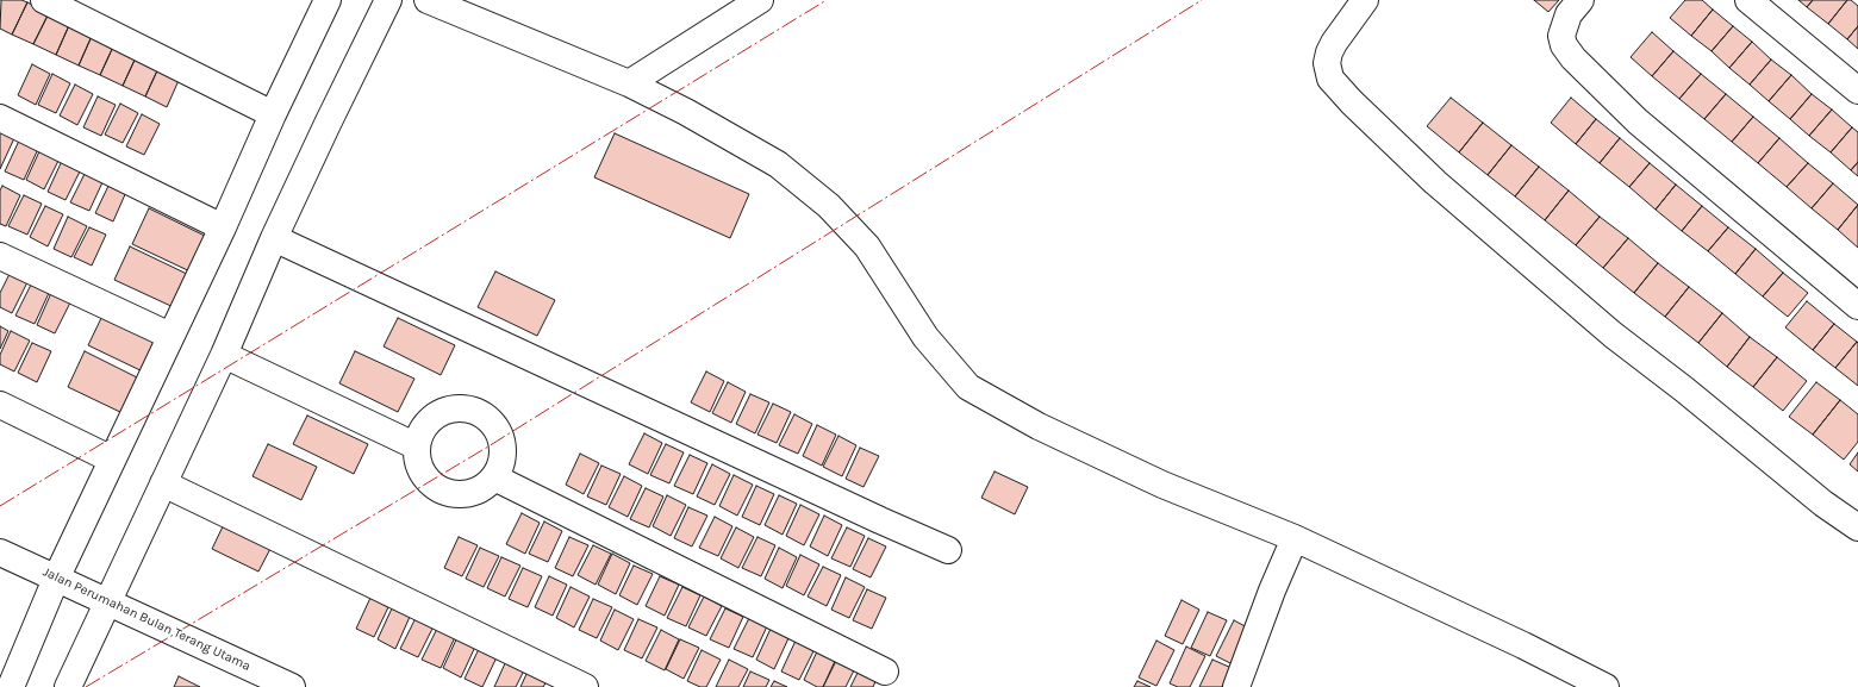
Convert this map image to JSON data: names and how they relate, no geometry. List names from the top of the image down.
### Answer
{
  "streets": {
    "street": ["Jalan Perumahan Bulan Terang Utama"]
  }
}
